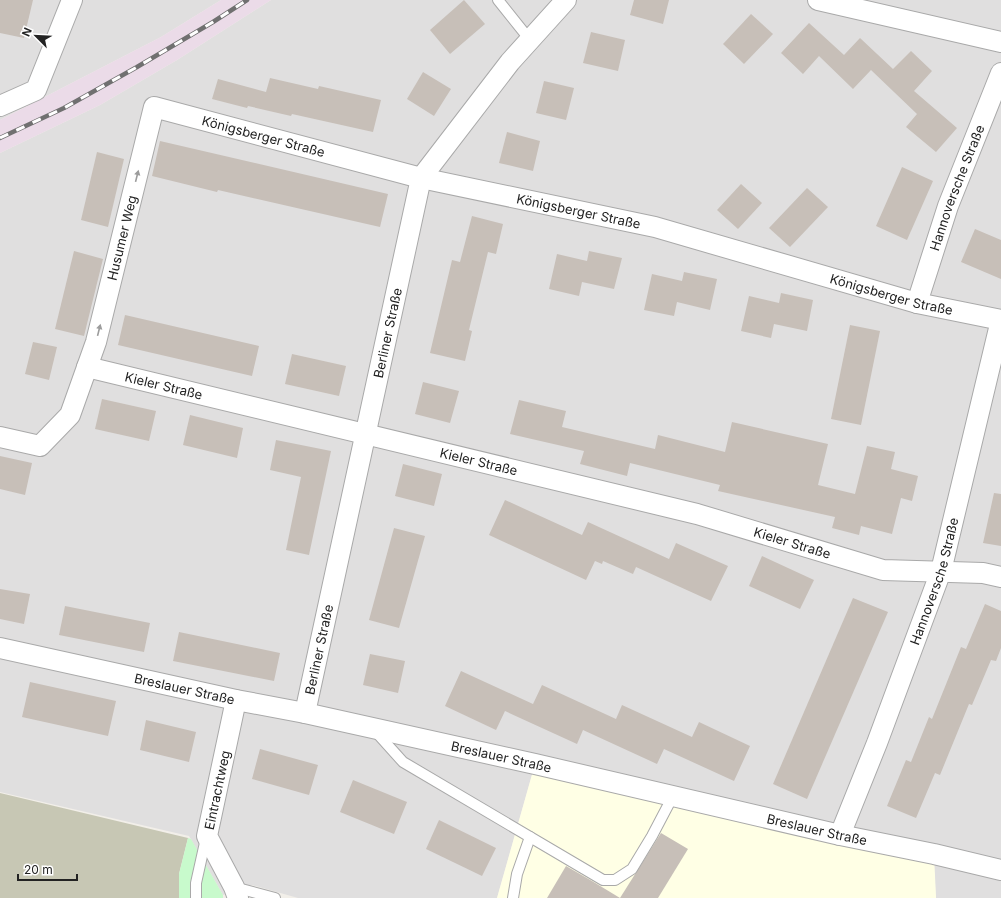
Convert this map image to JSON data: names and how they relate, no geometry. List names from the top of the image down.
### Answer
{
  "streets": {
    "street": [
      "Königsberger Straße",
      "Hannoversche Straße",
      "Husumer Weg",
      "Berliner Straße",
      "Kieler Straße",
      "Breslauer Straße",
      "Eintrachtweg"
    ]
  },
  "crossings": [
    ["Königsberger Straße", "Hannoversche Straße"],
    ["Königsberger Straße", "Husumer Weg"],
    ["Königsberger Straße", "Berliner Straße"],
    ["Hannoversche Straße", "Kieler Straße"],
    ["Hannoversche Straße", "Breslauer Straße"],
    ["Husumer Weg", "Kieler Straße"],
    ["Berliner Straße", "Kieler Straße"],
    ["Berliner Straße", "Breslauer Straße"],
    ["Breslauer Straße", "Eintrachtweg"]
  ],
  "one_way": ["Husumer Weg"],
  "scale_bar": "20 m",
  "north": "top left"
}
